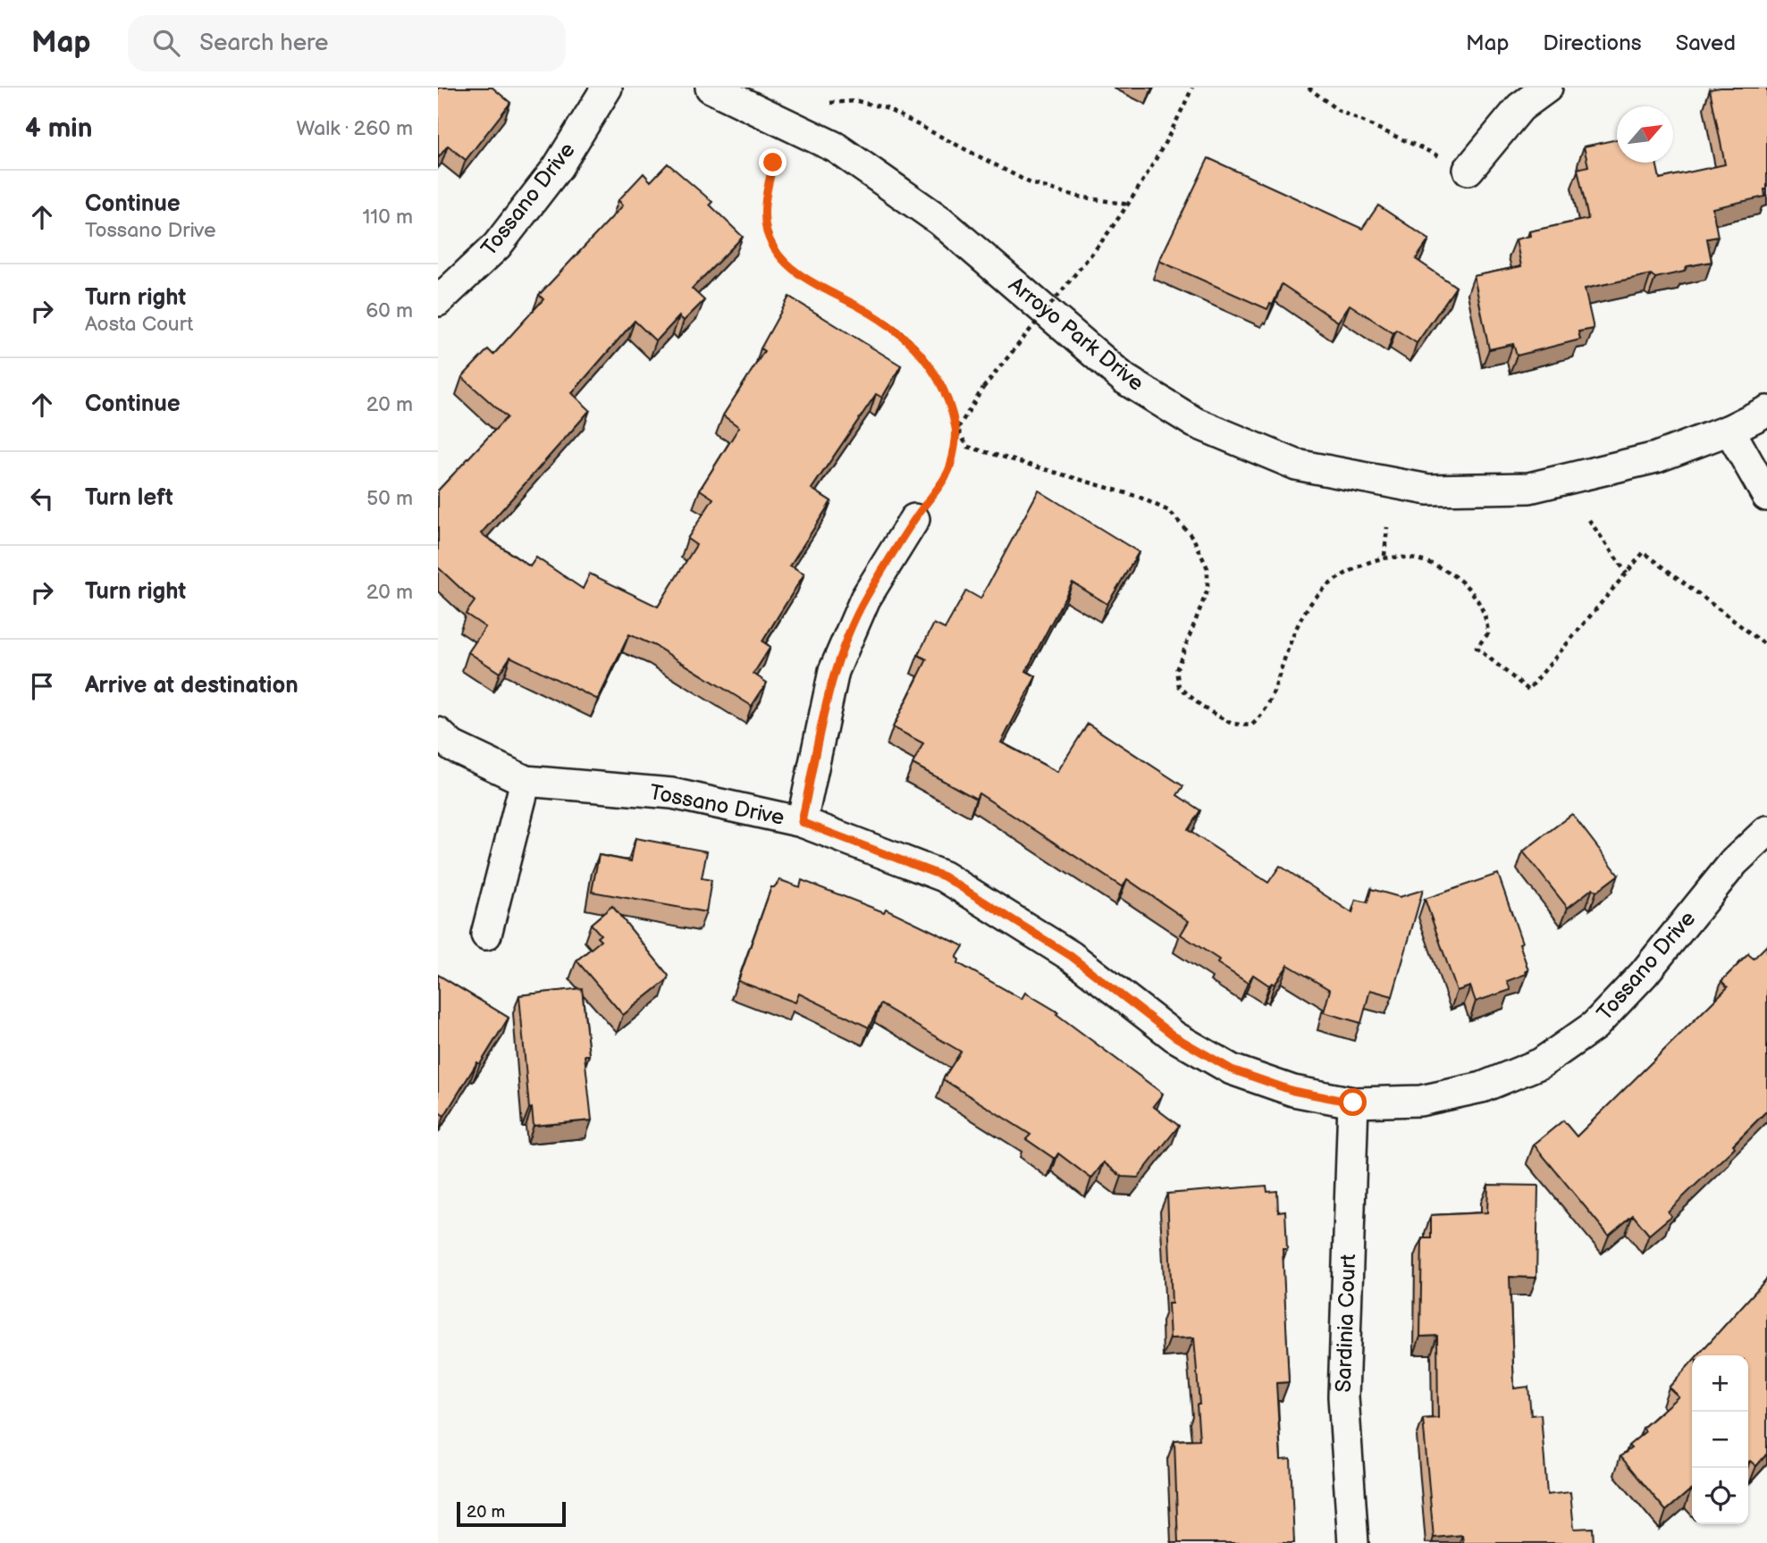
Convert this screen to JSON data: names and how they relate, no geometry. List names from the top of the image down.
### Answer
{
  "streets": {
    "street": ["Tossano Drive", "Arroyo Park Drive", "Sardinia Court"]
  },
  "crossings": [
    ["Tossano Drive", "Sardinia Court"]
  ],
  "scale_bar": "20 m",
  "north": "top right",
  "page": {
    "header": "Map",
    "search": "Search here",
    "nav": ["Map", "Directions", "Saved"],
    "heading": ["4 min", "Walk · 260 m"],
    "list": [
      ["Continue", "Tossano Drive", "110 m"],
      ["Turn right", "Aosta Court", "60 m"],
      ["Continue", "20 m"],
      ["Turn left", "50 m"],
      ["Turn right", "20 m"],
      "Arrive at destination"
    ],
    "map_buttons": ["+", "−"],
    "scale": "20 m"
  }
}
